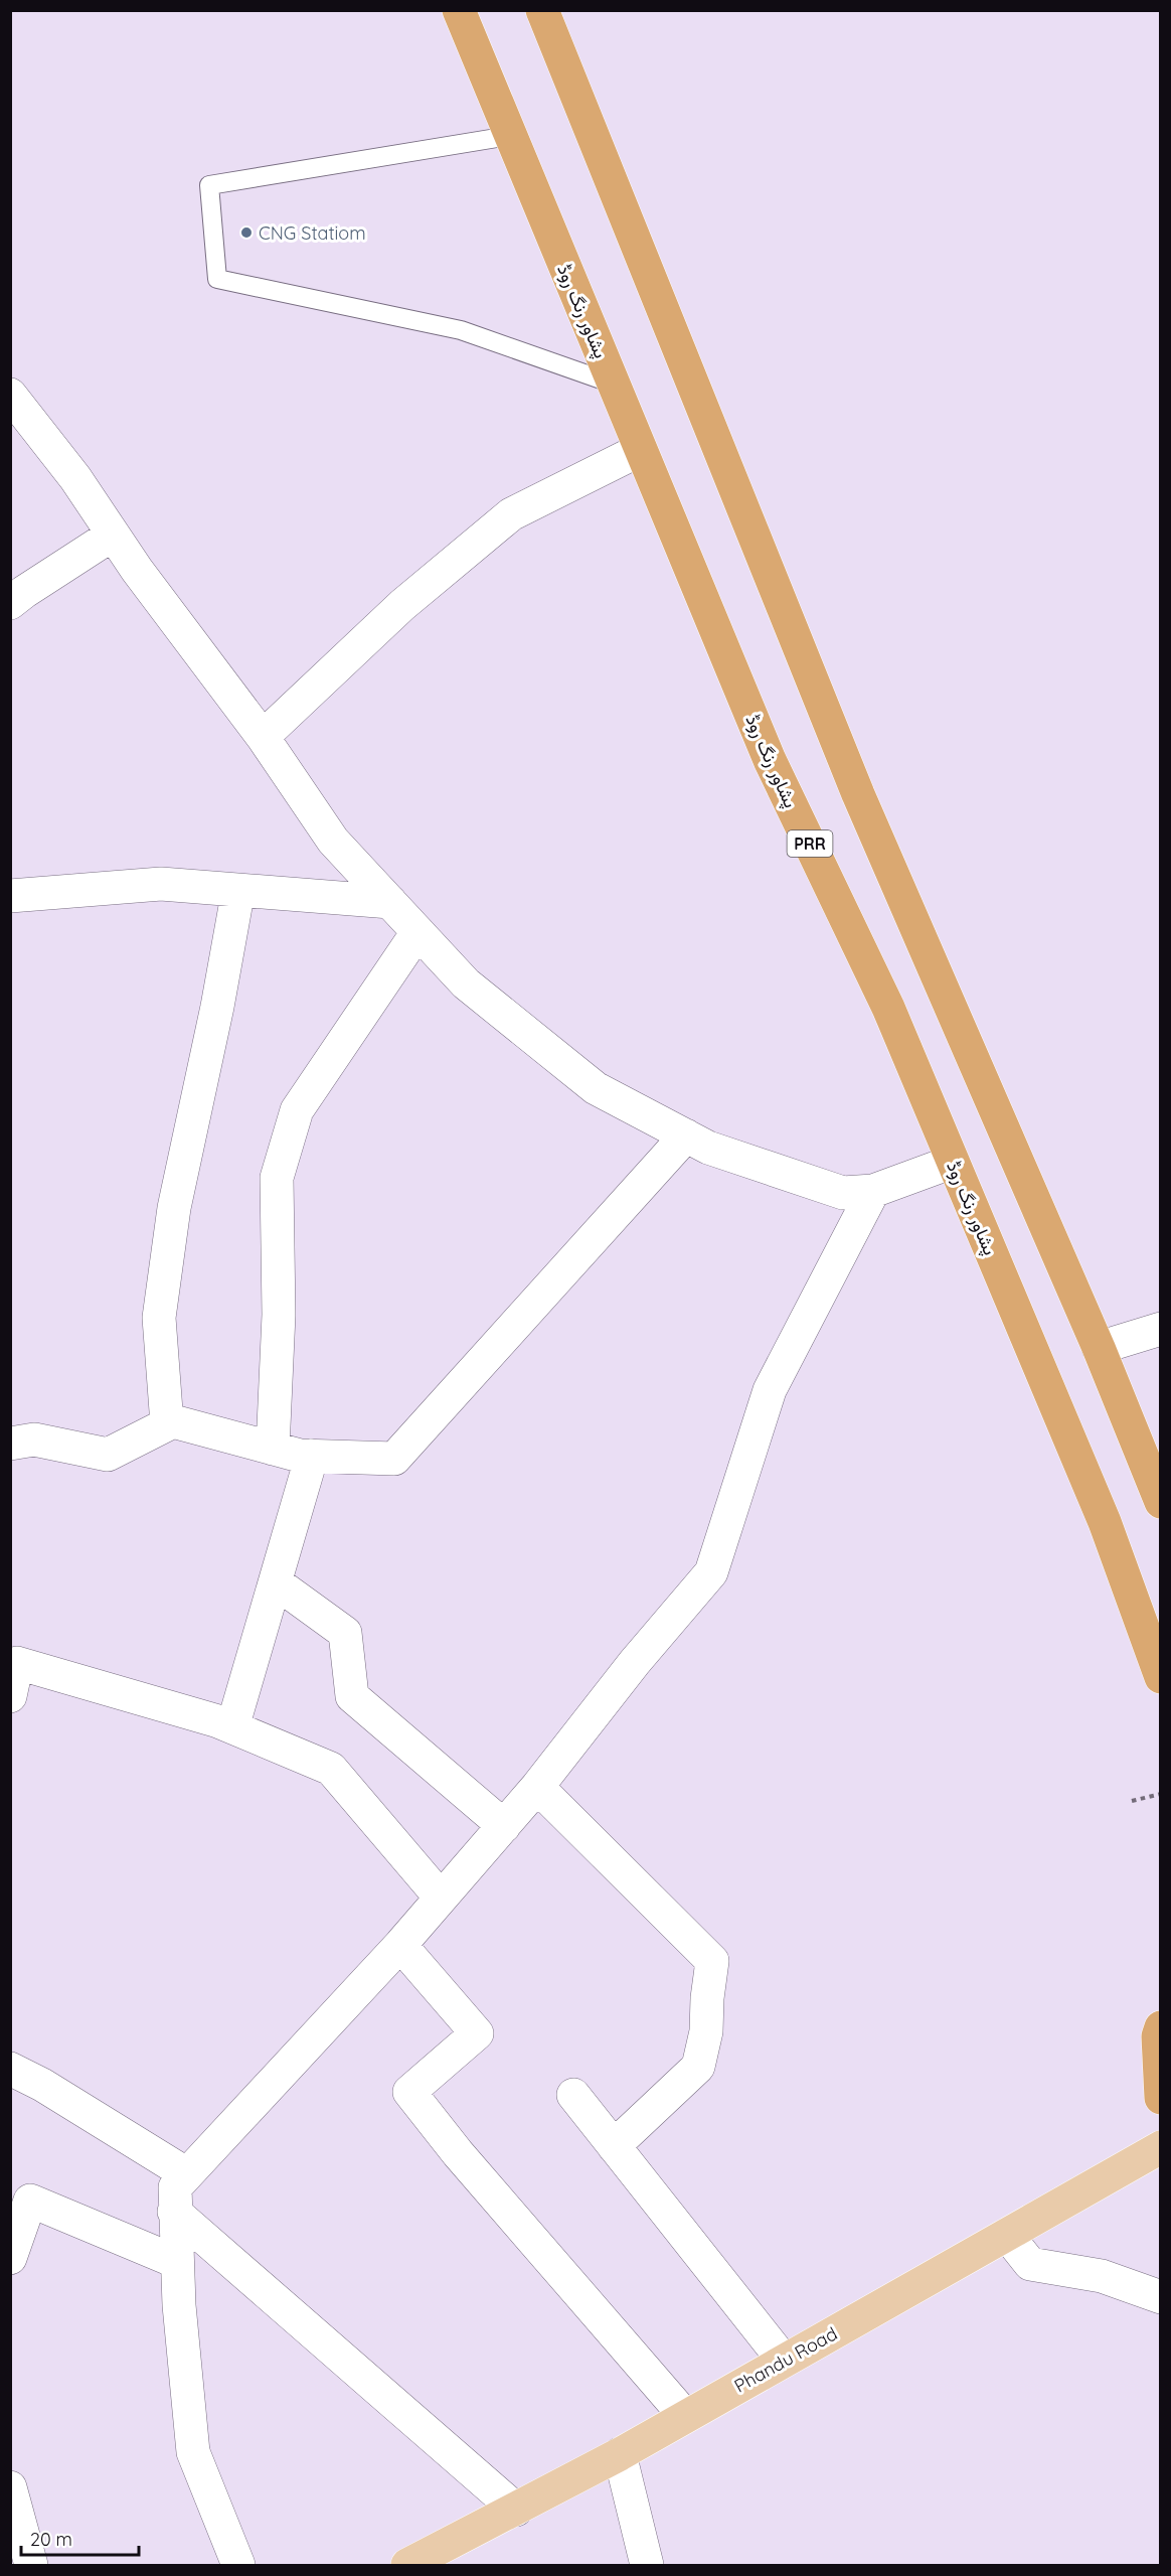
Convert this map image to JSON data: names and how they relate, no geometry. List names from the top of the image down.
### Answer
{
  "streets": {
    "highway": ["پشاور رنگ روڈ", "PRR"],
    "main road": ["Phandu Road"]
  },
  "places": ["CNG Statiom"],
  "scale_bar": "20 m"
}
